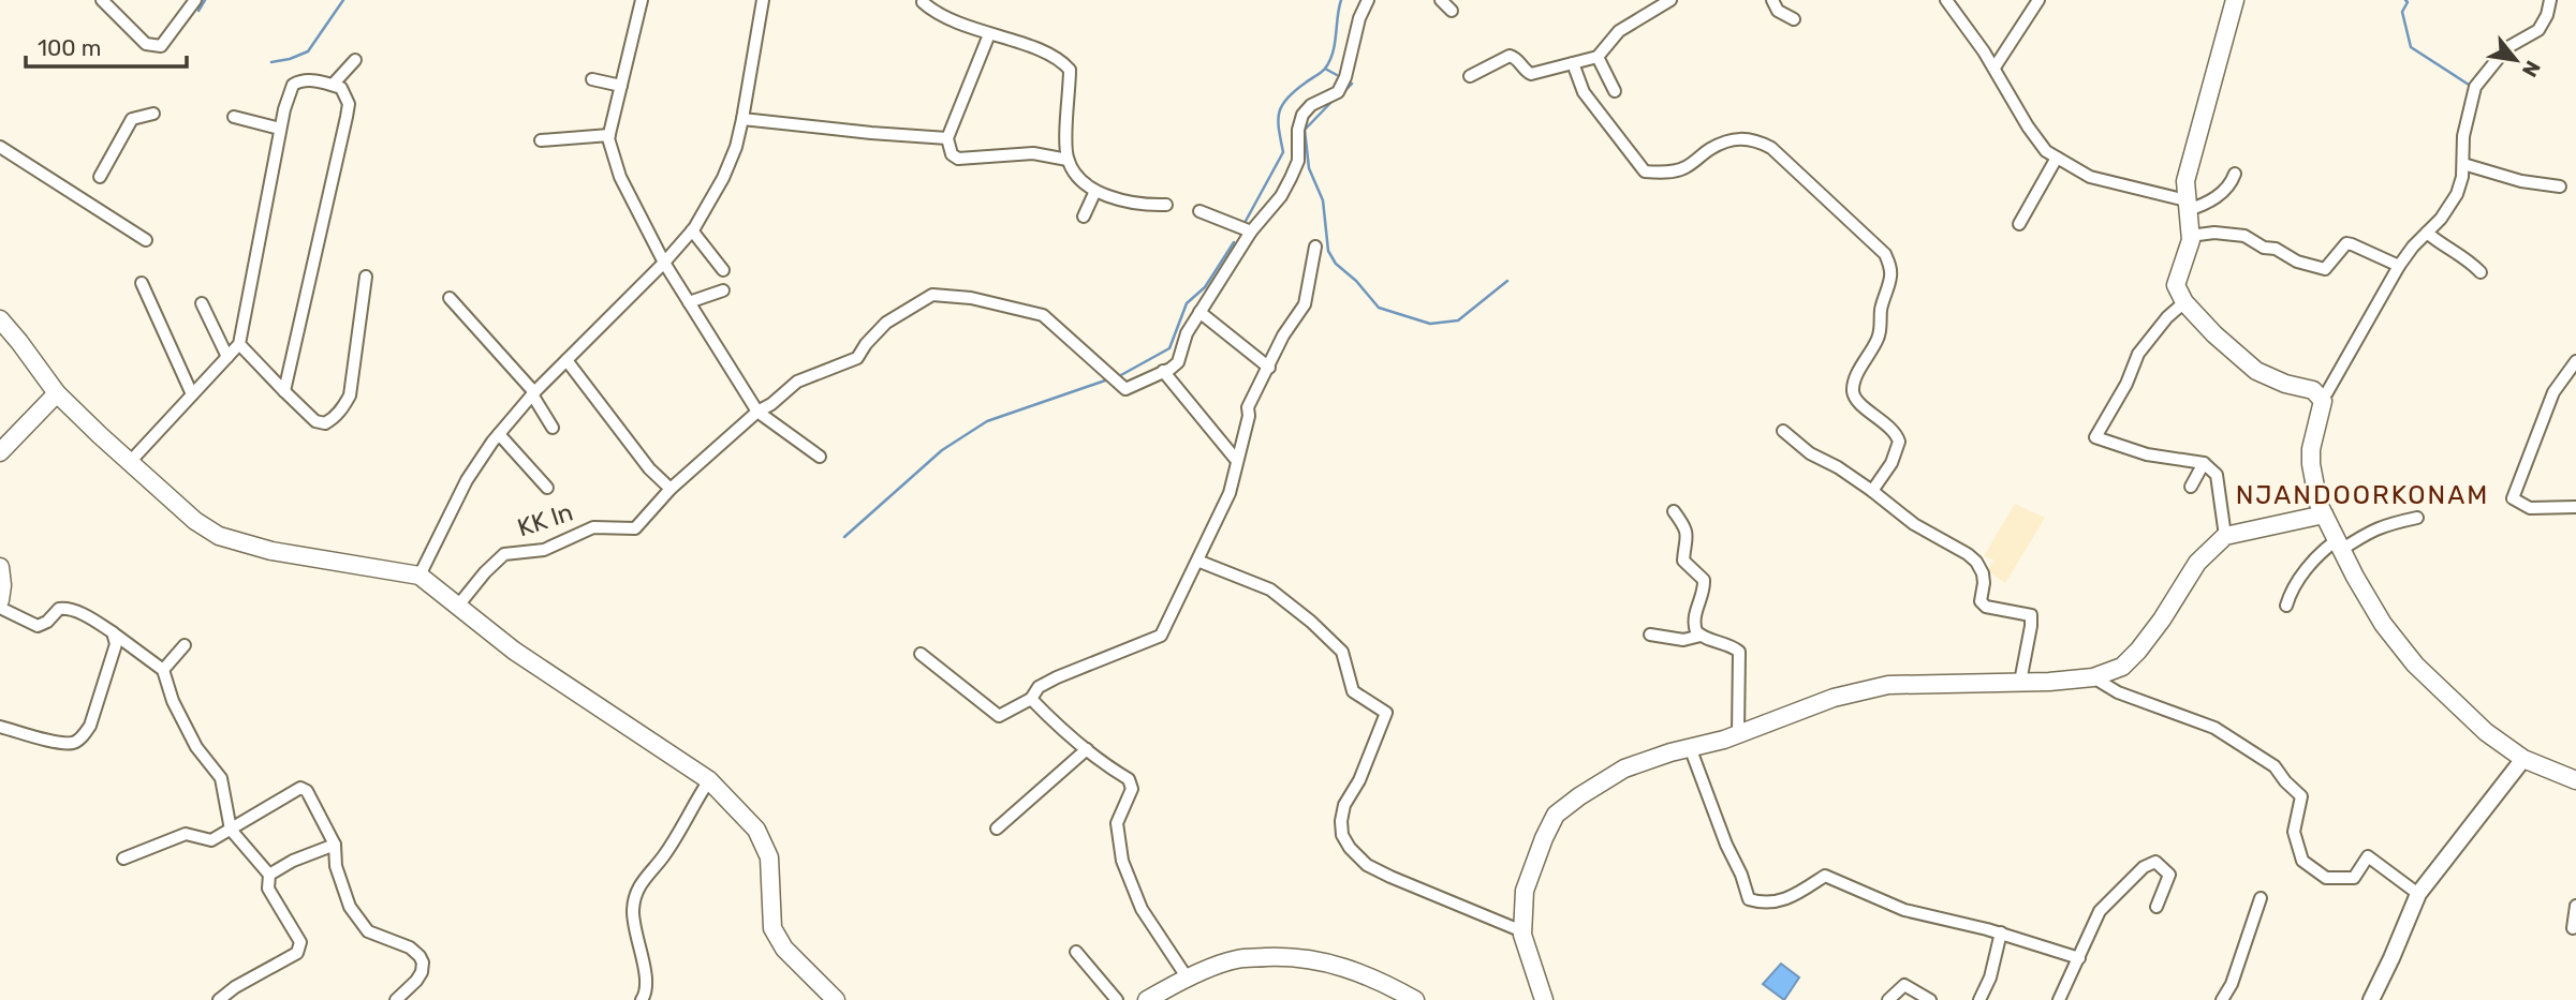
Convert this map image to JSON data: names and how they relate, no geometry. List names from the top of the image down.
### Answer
{
  "streets": {
    "street": ["KK ln"]
  },
  "districts": ["NJANDOORKONAM"],
  "scale_bar": "100 m",
  "north": "bottom right"
}
